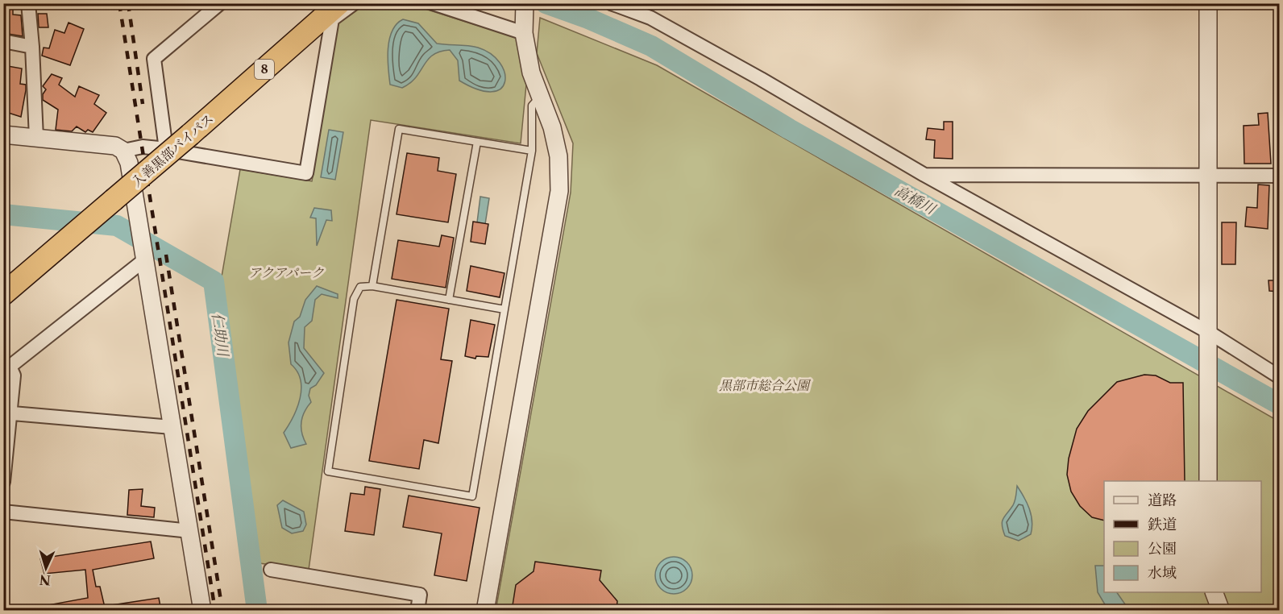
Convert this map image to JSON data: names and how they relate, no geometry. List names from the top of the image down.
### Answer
{
  "streets": {
    "highway": ["8", "入善黒部バイパス"]
  },
  "water": ["高橋川", "仁助川"],
  "parks": ["アクアパーク", "黒部市総合公園"],
  "legend": [
    "道路",
    "鉄道",
    "公園",
    "水域"
  ],
  "north": "bottom"
}
